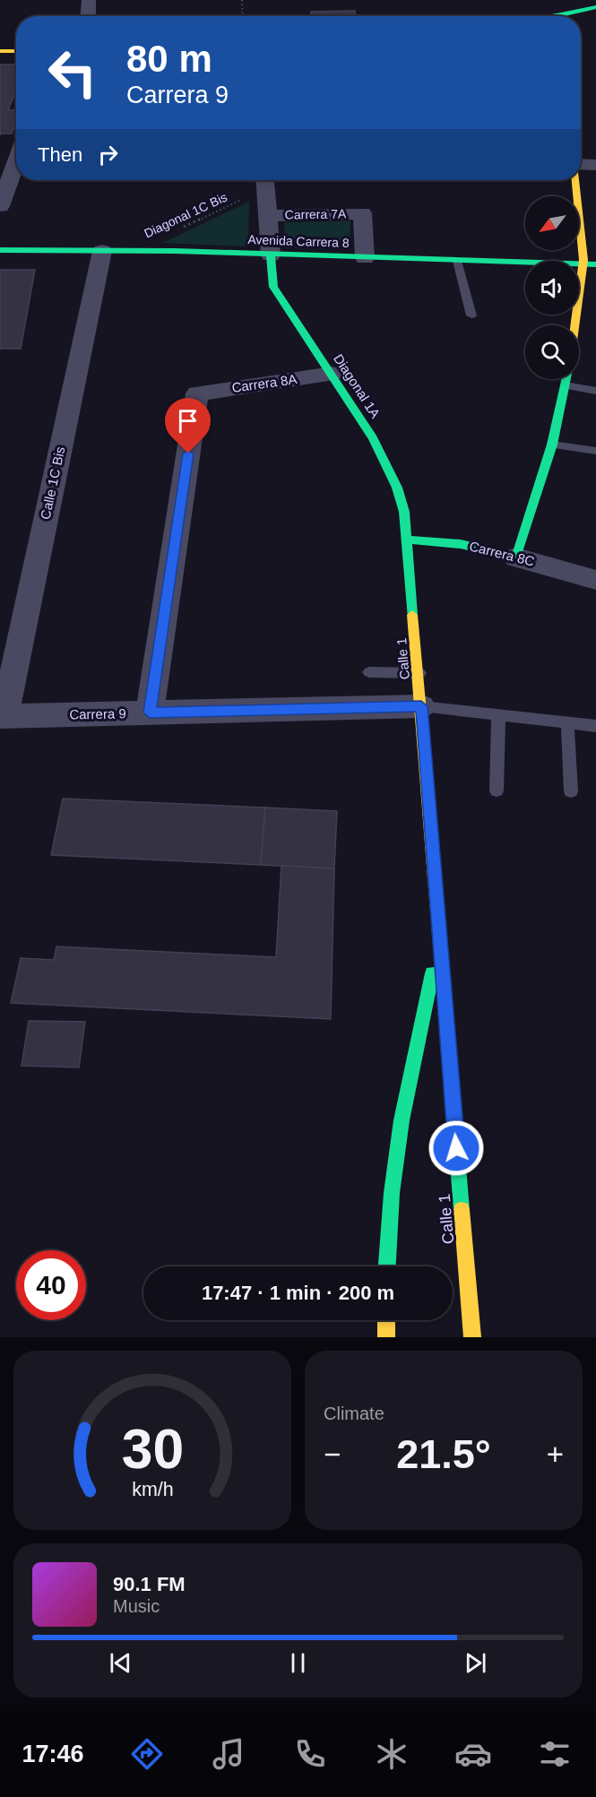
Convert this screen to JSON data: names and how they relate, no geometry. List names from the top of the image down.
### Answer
{
  "streets": {
    "street": [
      "Carrera 7A",
      "Avenida Carrera 8",
      "Carrera 8A",
      "Diagonal 1A",
      "Calle 1C Bis",
      "Carrera 8C",
      "Calle 1",
      "Carrera 9"
    ],
    "path": ["Diagonal 1C Bis"]
  },
  "crossings": [
    ["Carrera 7A", "Avenida Carrera 8"],
    ["Avenida Carrera 8", "Diagonal 1A"],
    ["Avenida Carrera 8", "Calle 1C Bis"],
    ["Carrera 8A", "Diagonal 1A"],
    ["Carrera 8A", "Carrera 9"],
    ["Diagonal 1A", "Carrera 8C"],
    ["Diagonal 1A", "Calle 1"],
    ["Calle 1C Bis", "Carrera 9"],
    ["Carrera 8C", "Calle 1"],
    ["Calle 1", "Carrera 9"]
  ],
  "north": "bottom left",
  "page": {
    "turn": ["80 m", "Carrera 9"],
    "then": "Then",
    "limit": "40",
    "trip": "17:47 · 1 min · 200 m",
    "tile": "Climate",
    "heat": ["−", "21.5°", "+"],
    "song": ["90.1 FM", "Music"],
    "tabs": "17:46",
    "gauge": ["30", "km/h"]
  }
}
